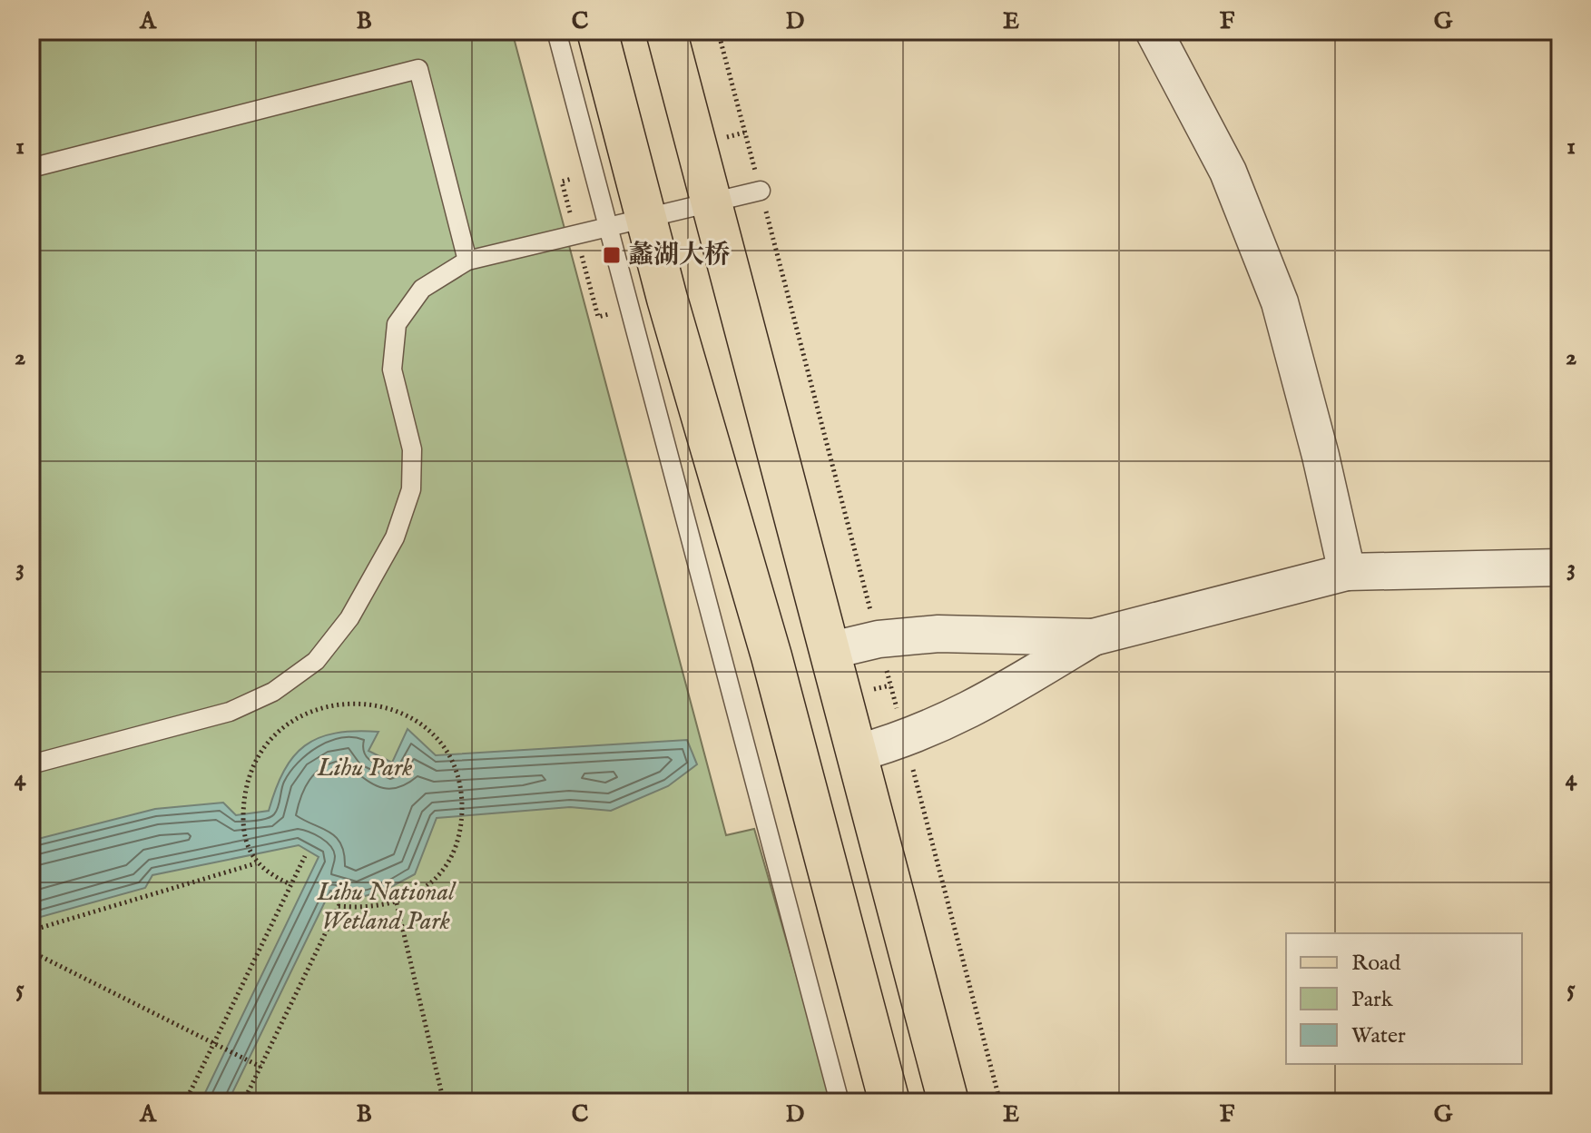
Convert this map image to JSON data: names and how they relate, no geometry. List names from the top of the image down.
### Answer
{
  "parks": ["Lihu Park", "Lihu National Wetland Park"],
  "places": {
    "transit": ["蠡湖大桥"]
  },
  "legend": ["Road", "Park", "Water"],
  "grid": {
    "columns": [
      "A",
      "B",
      "C",
      "D",
      "E",
      "F",
      "G"
    ],
    "rows": [
      "1",
      "2",
      "3",
      "4",
      "5"
    ]
  }
}
